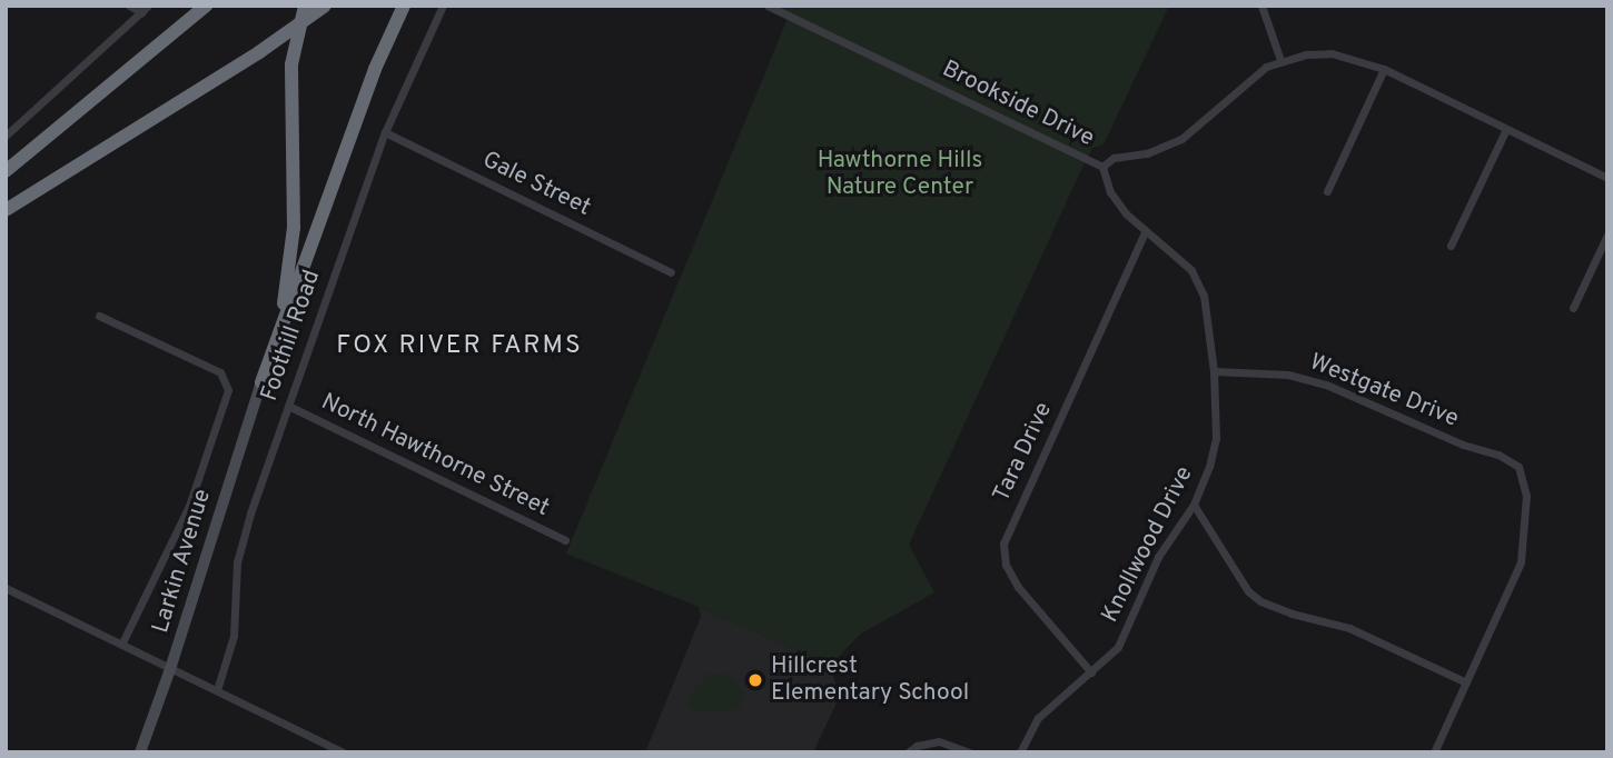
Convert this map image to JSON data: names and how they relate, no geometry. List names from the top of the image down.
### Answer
{
  "streets": {
    "main road": ["Larkin Avenue"],
    "street": [
      "Brookside Drive",
      "Gale Street",
      "Foothill Road",
      "Westgate Drive",
      "Tara Drive",
      "North Hawthorne Street",
      "Knollwood Drive"
    ]
  },
  "crossings": [
    ["Brookside Drive", "Knollwood Drive"],
    ["Gale Street", "Foothill Road"],
    ["Foothill Road", "North Hawthorne Street"],
    ["Westgate Drive", "Knollwood Drive"],
    ["Tara Drive", "Knollwood Drive"]
  ],
  "districts": ["FOX RIVER FARMS"],
  "parks": ["Hawthorne Hills Nature Center"],
  "places": ["Hillcrest Elementary School"]
}
